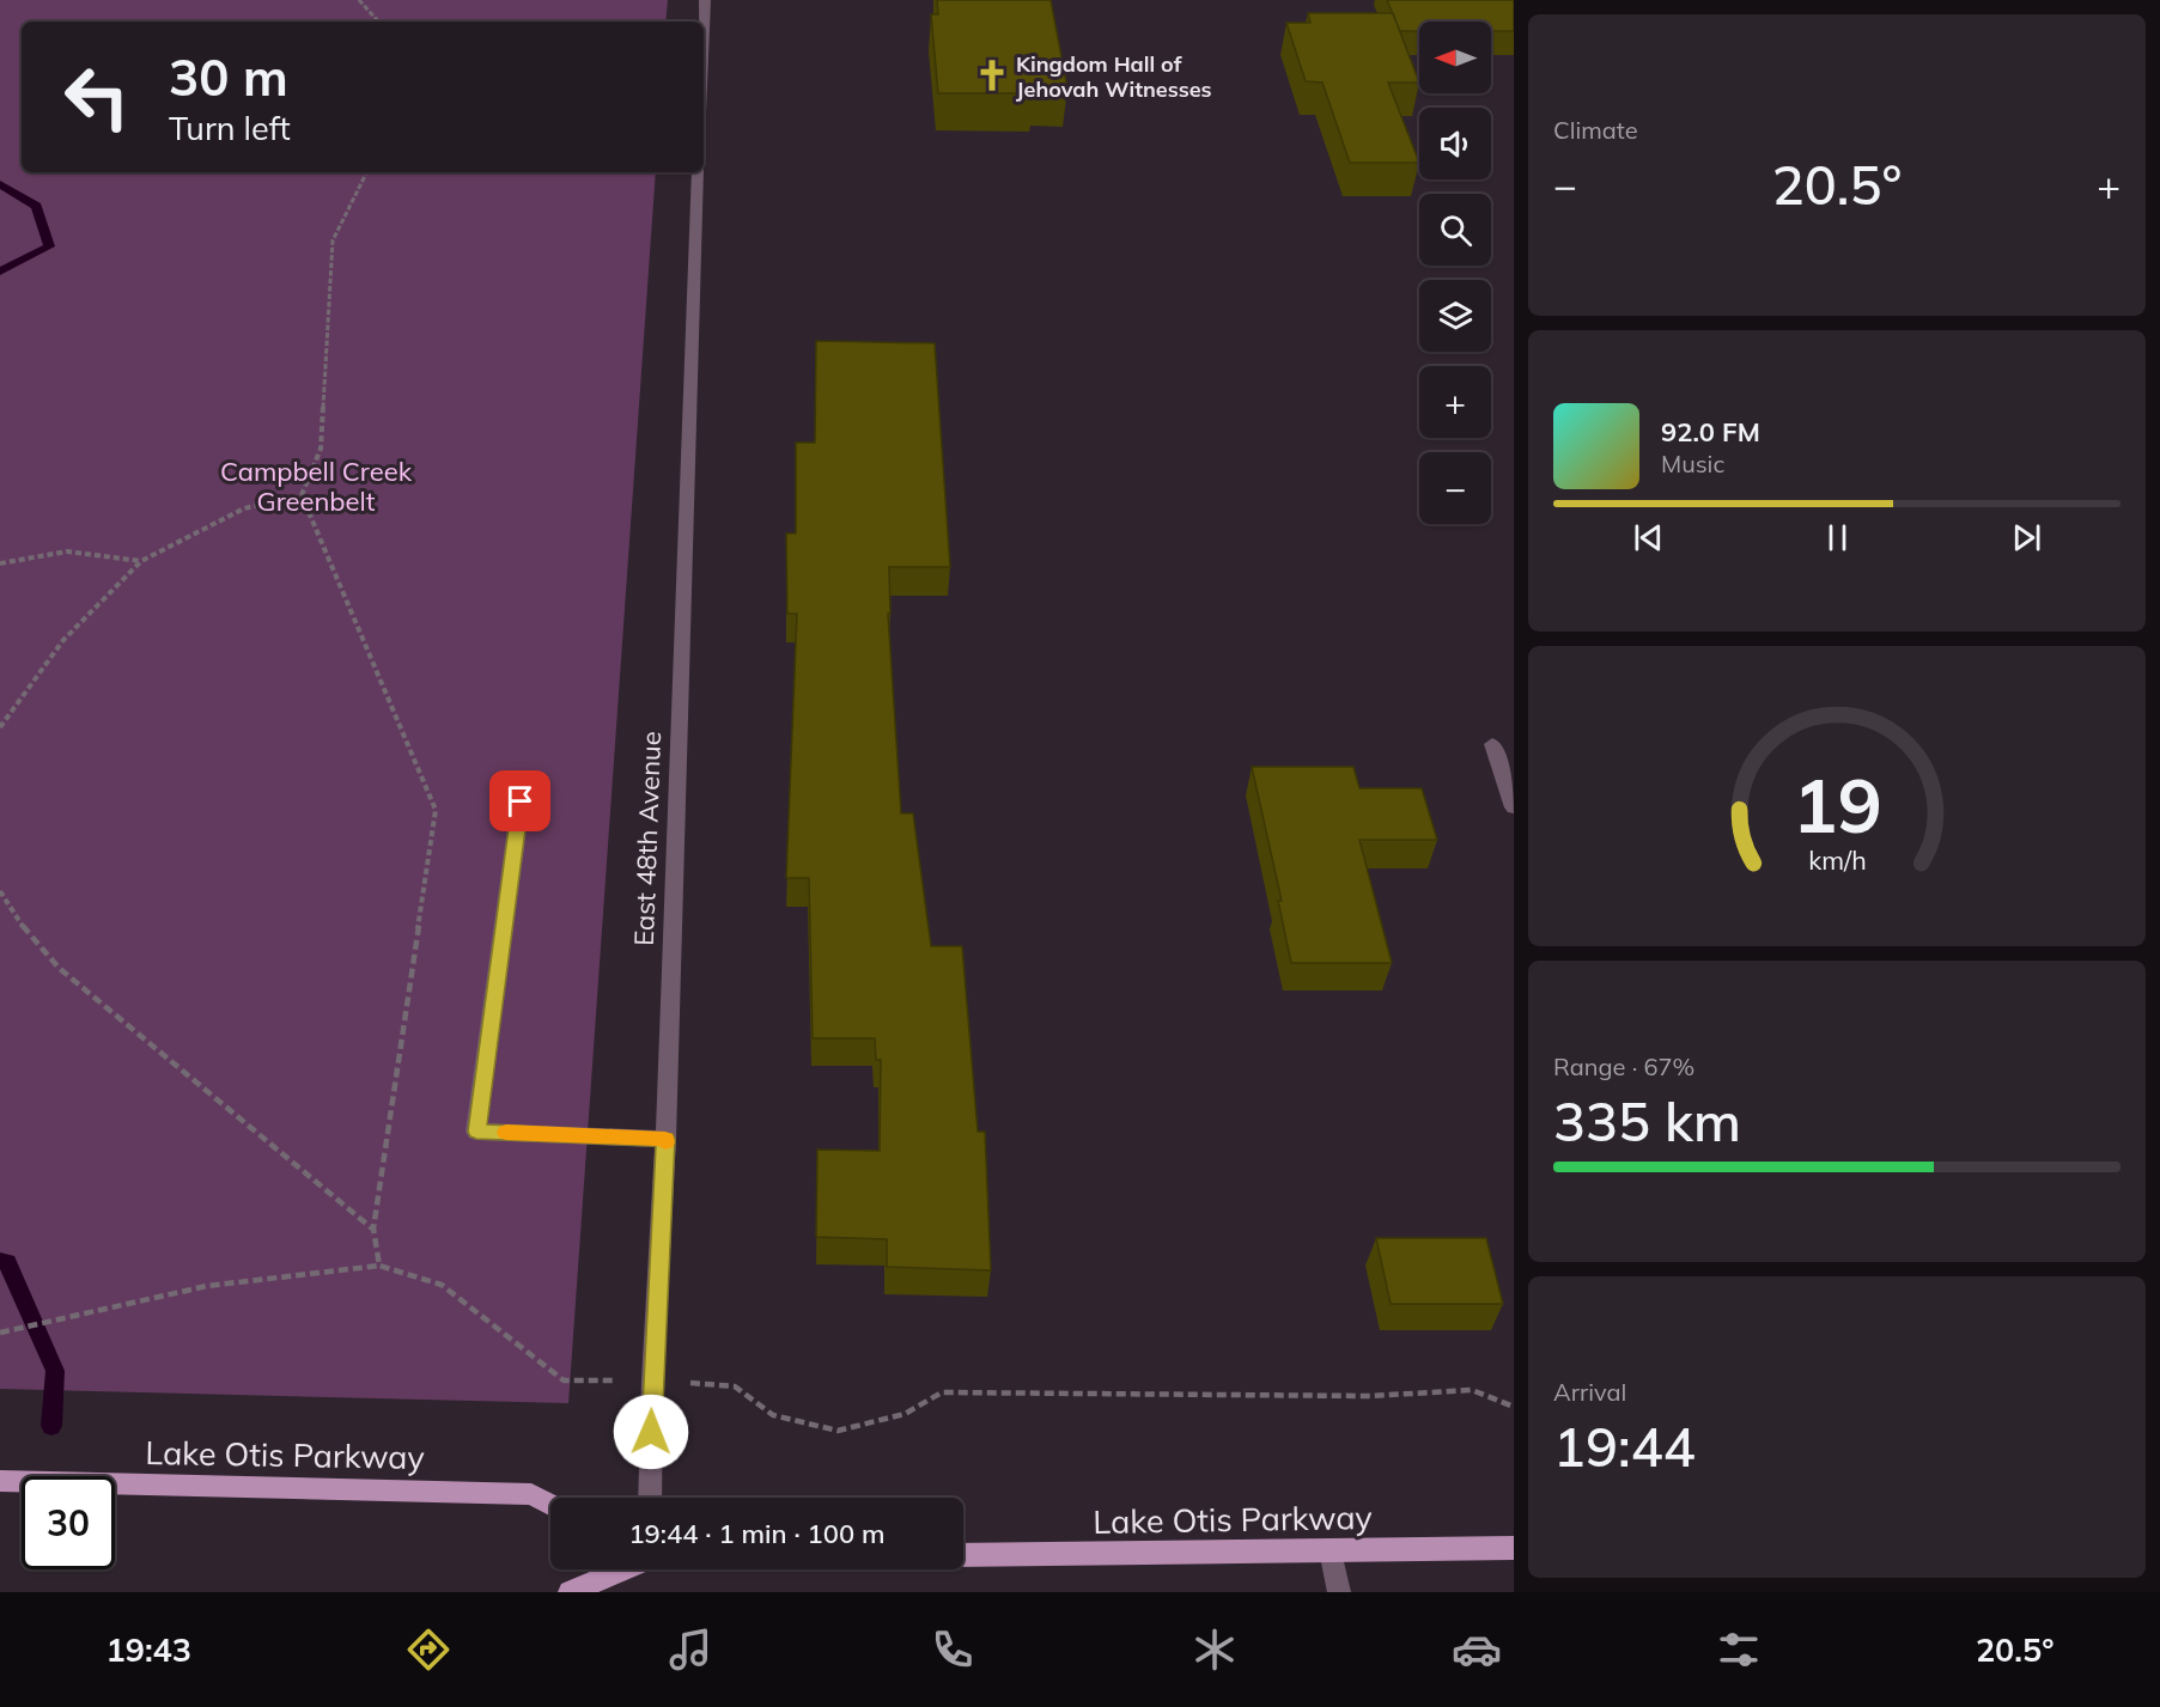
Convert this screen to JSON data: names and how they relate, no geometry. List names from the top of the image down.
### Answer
{
  "streets": {
    "main road": ["Lake Otis Parkway"],
    "street": ["East 48th Avenue"]
  },
  "parks": ["Campbell Creek Greenbelt"],
  "places": {
    "church": ["Kingdom Hall of Jehovah Witnesses"]
  },
  "north": "left",
  "page": {
    "tile": [
      "Climate",
      ["Range · 67%", "335 km"],
      ["Arrival", "19:44"]
    ],
    "map_buttons": ["+", "−"],
    "turn": ["30 m", "Turn left"],
    "heat": ["−", "20.5°", "+"],
    "song": ["92.0 FM", "Music"],
    "limit": "30",
    "trip": "19:44 · 1 min · 100 m",
    "tabs": ["19:43", "20.5°"],
    "gauge": ["19", "km/h"]
  }
}
